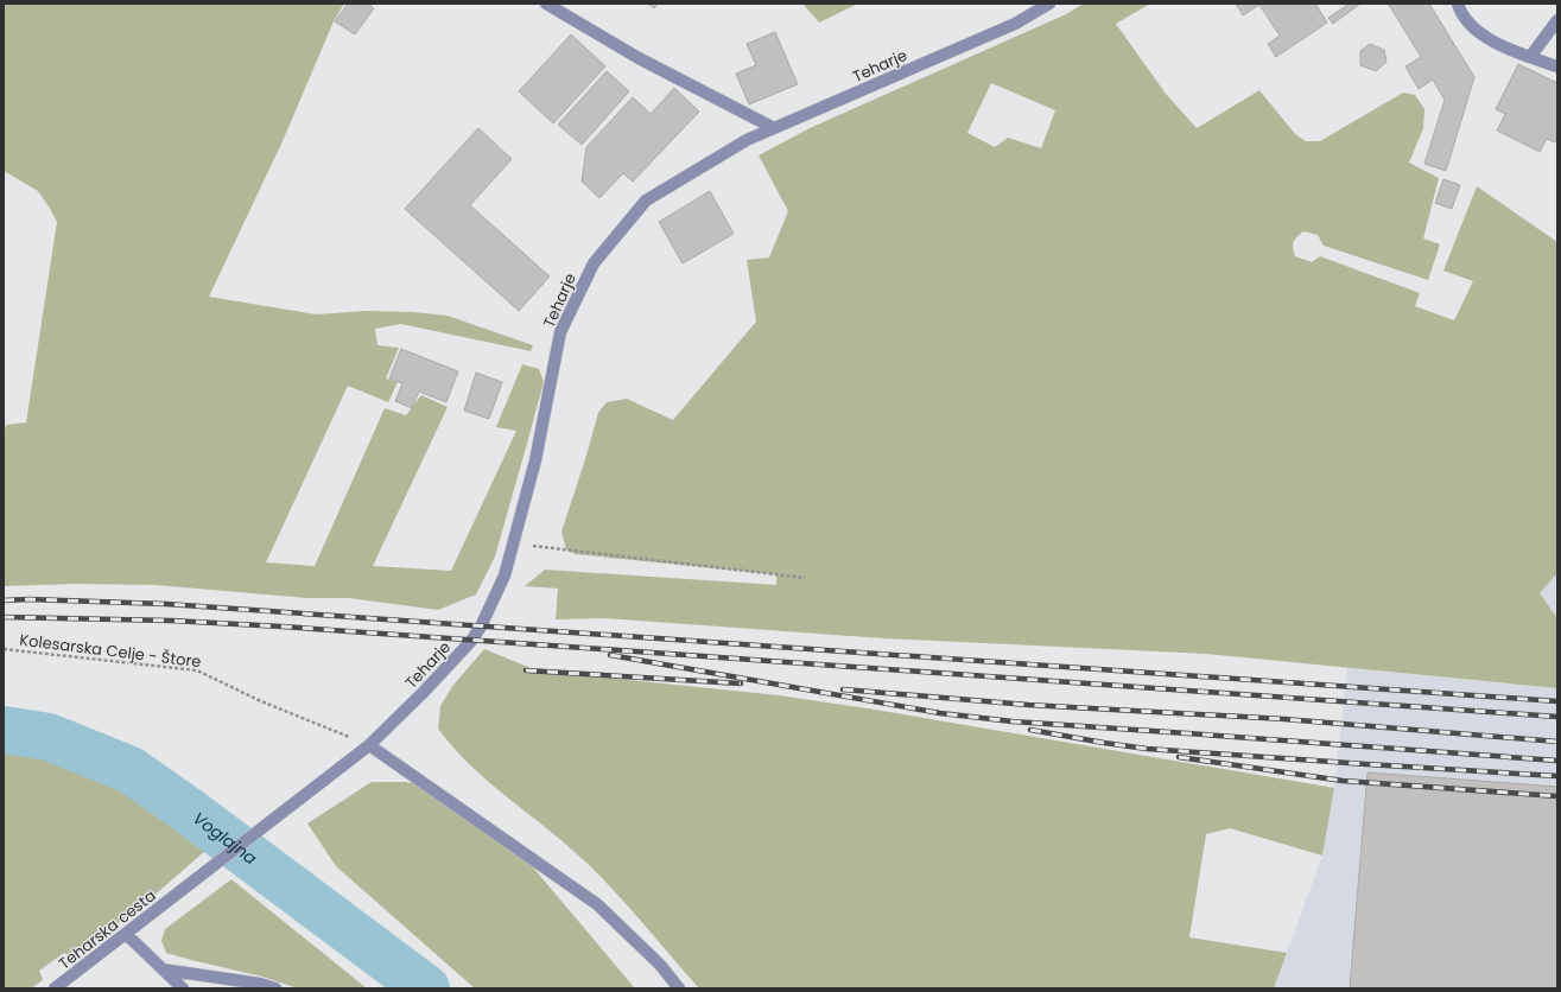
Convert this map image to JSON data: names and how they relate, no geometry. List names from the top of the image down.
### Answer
{
  "streets": {
    "street": ["Teharje", "Teharska cesta"],
    "path": ["Kolesarska Celje - Štore"]
  },
  "crossings": [
    ["Teharje", "Kolesarska Celje - Štore"],
    ["Teharje", "Teharska cesta"]
  ],
  "water": ["Voglajna"]
}
